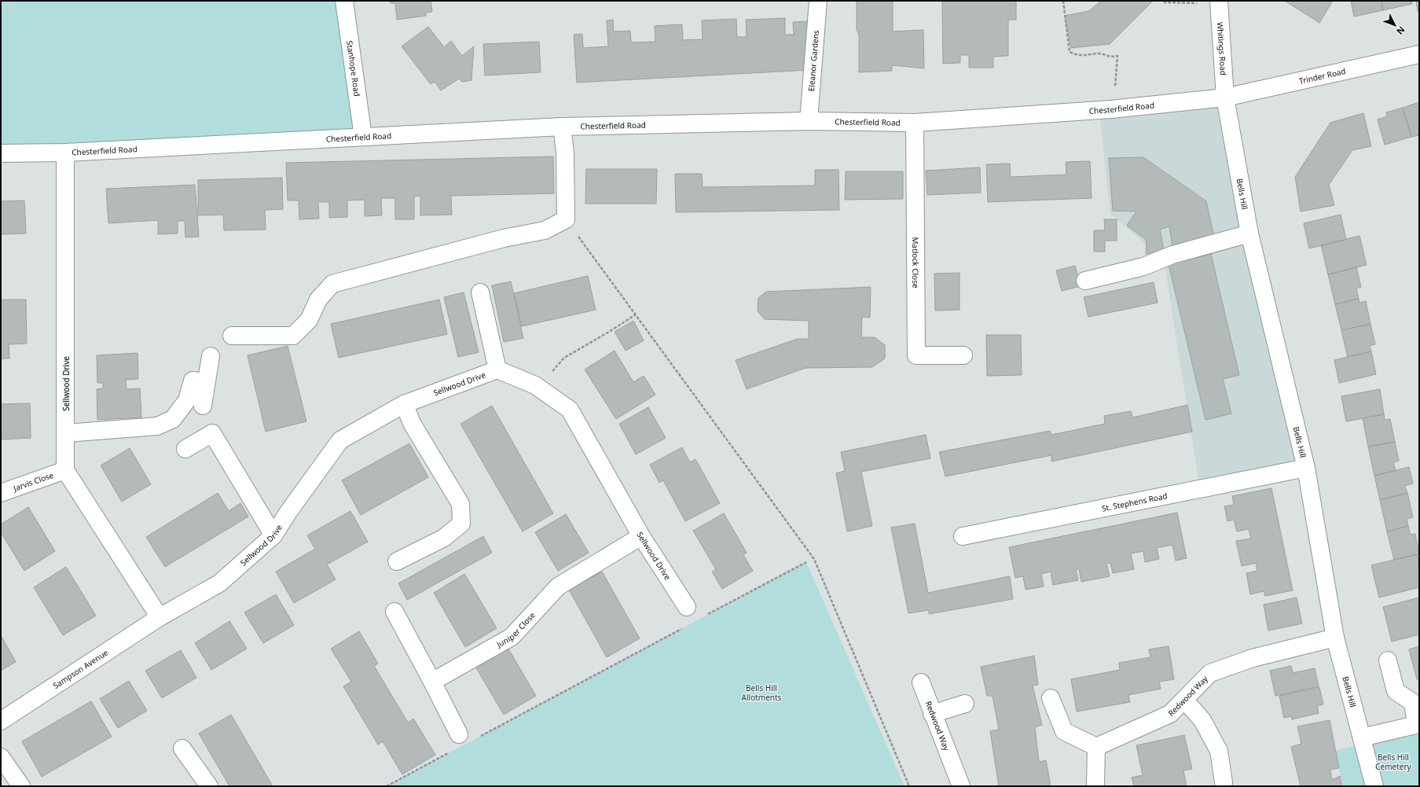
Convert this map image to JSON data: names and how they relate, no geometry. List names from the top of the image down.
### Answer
{
  "streets": {
    "street": [
      "Whitings Road",
      "Eleanor Gardens",
      "Stanhope Road",
      "Trinder Road",
      "Chesterfield Road",
      "Bells Hill",
      "Matlock Close",
      "Sellwood Drive",
      "Jarvis Close",
      "St. Stephens Road",
      "Juniper Close",
      "Sampson Avenue",
      "Redwood Way"
    ]
  },
  "crossings": [
    ["Whitings Road", "Trinder Road"],
    ["Whitings Road", "Chesterfield Road"],
    ["Whitings Road", "Bells Hill"],
    ["Eleanor Gardens", "Chesterfield Road"],
    ["Stanhope Road", "Chesterfield Road"],
    ["Trinder Road", "Chesterfield Road"],
    ["Trinder Road", "Bells Hill"],
    ["Chesterfield Road", "Bells Hill"],
    ["Chesterfield Road", "Matlock Close"],
    ["Chesterfield Road", "Sellwood Drive"],
    ["Bells Hill", "St. Stephens Road"],
    ["Bells Hill", "Redwood Way"],
    ["Sellwood Drive", "Jarvis Close"],
    ["Sellwood Drive", "Juniper Close"],
    ["Sellwood Drive", "Sampson Avenue"]
  ],
  "parks": ["Bells Hill Allotments", "Bells Hill Cemetery"],
  "north": "bottom right"
}
